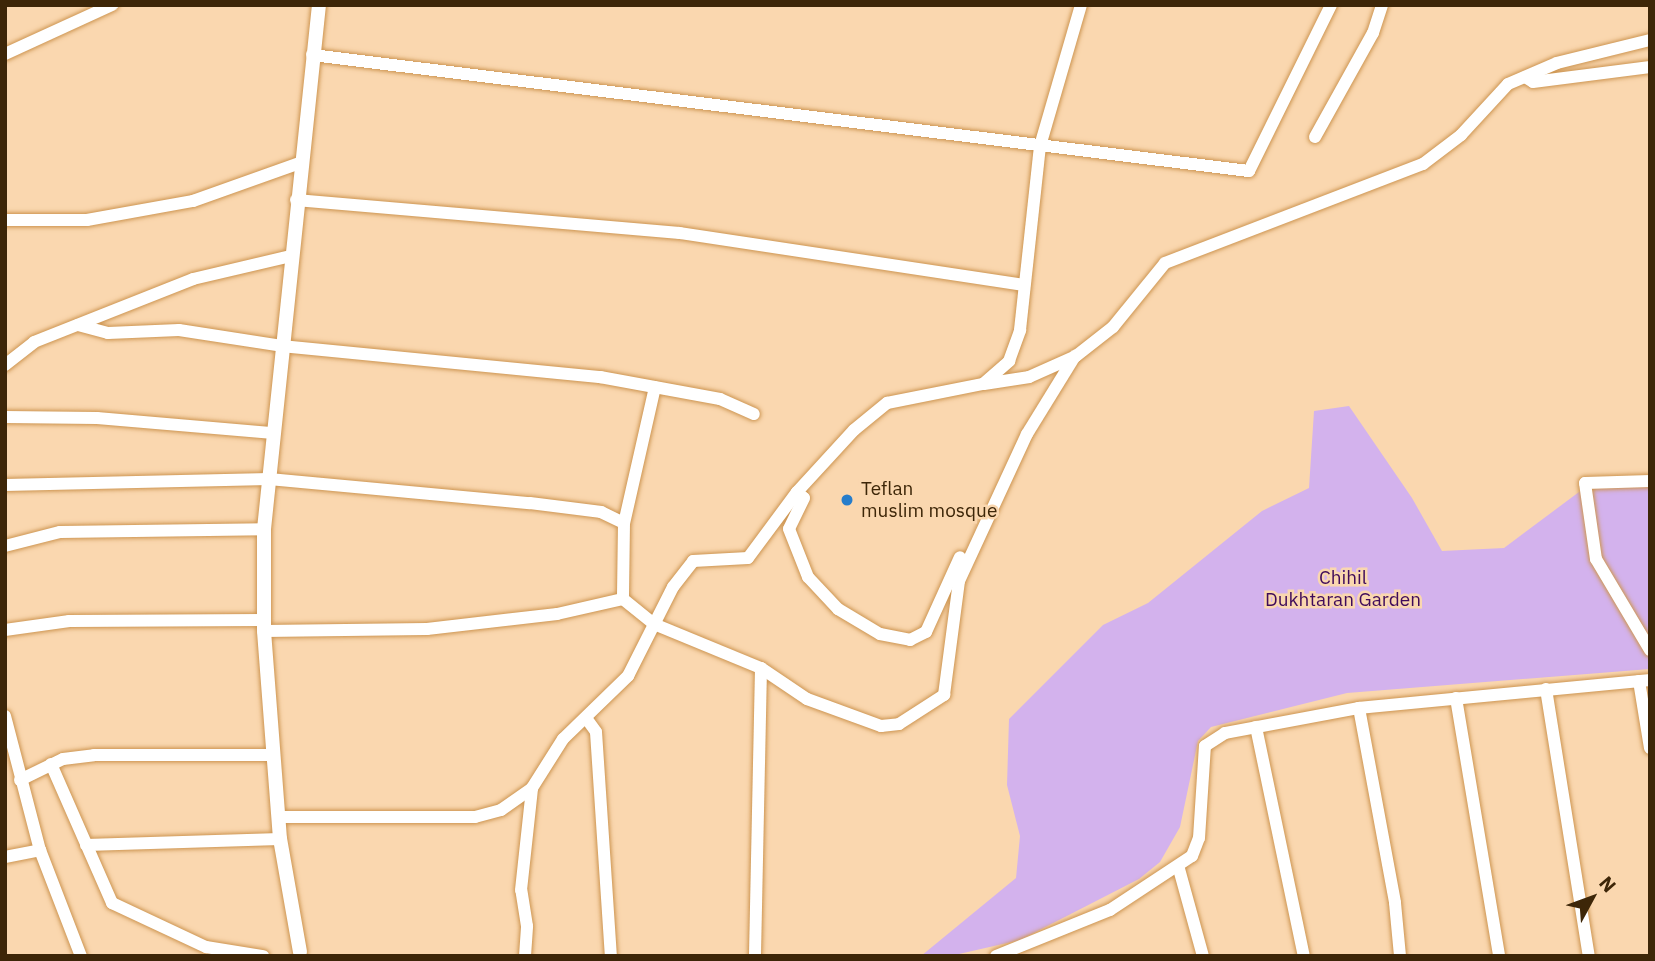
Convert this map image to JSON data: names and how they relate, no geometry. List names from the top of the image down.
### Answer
{
  "parks": ["Chihil Dukhtaran Garden"],
  "places": ["Teflan muslim mosque"],
  "north": "top right"
}
